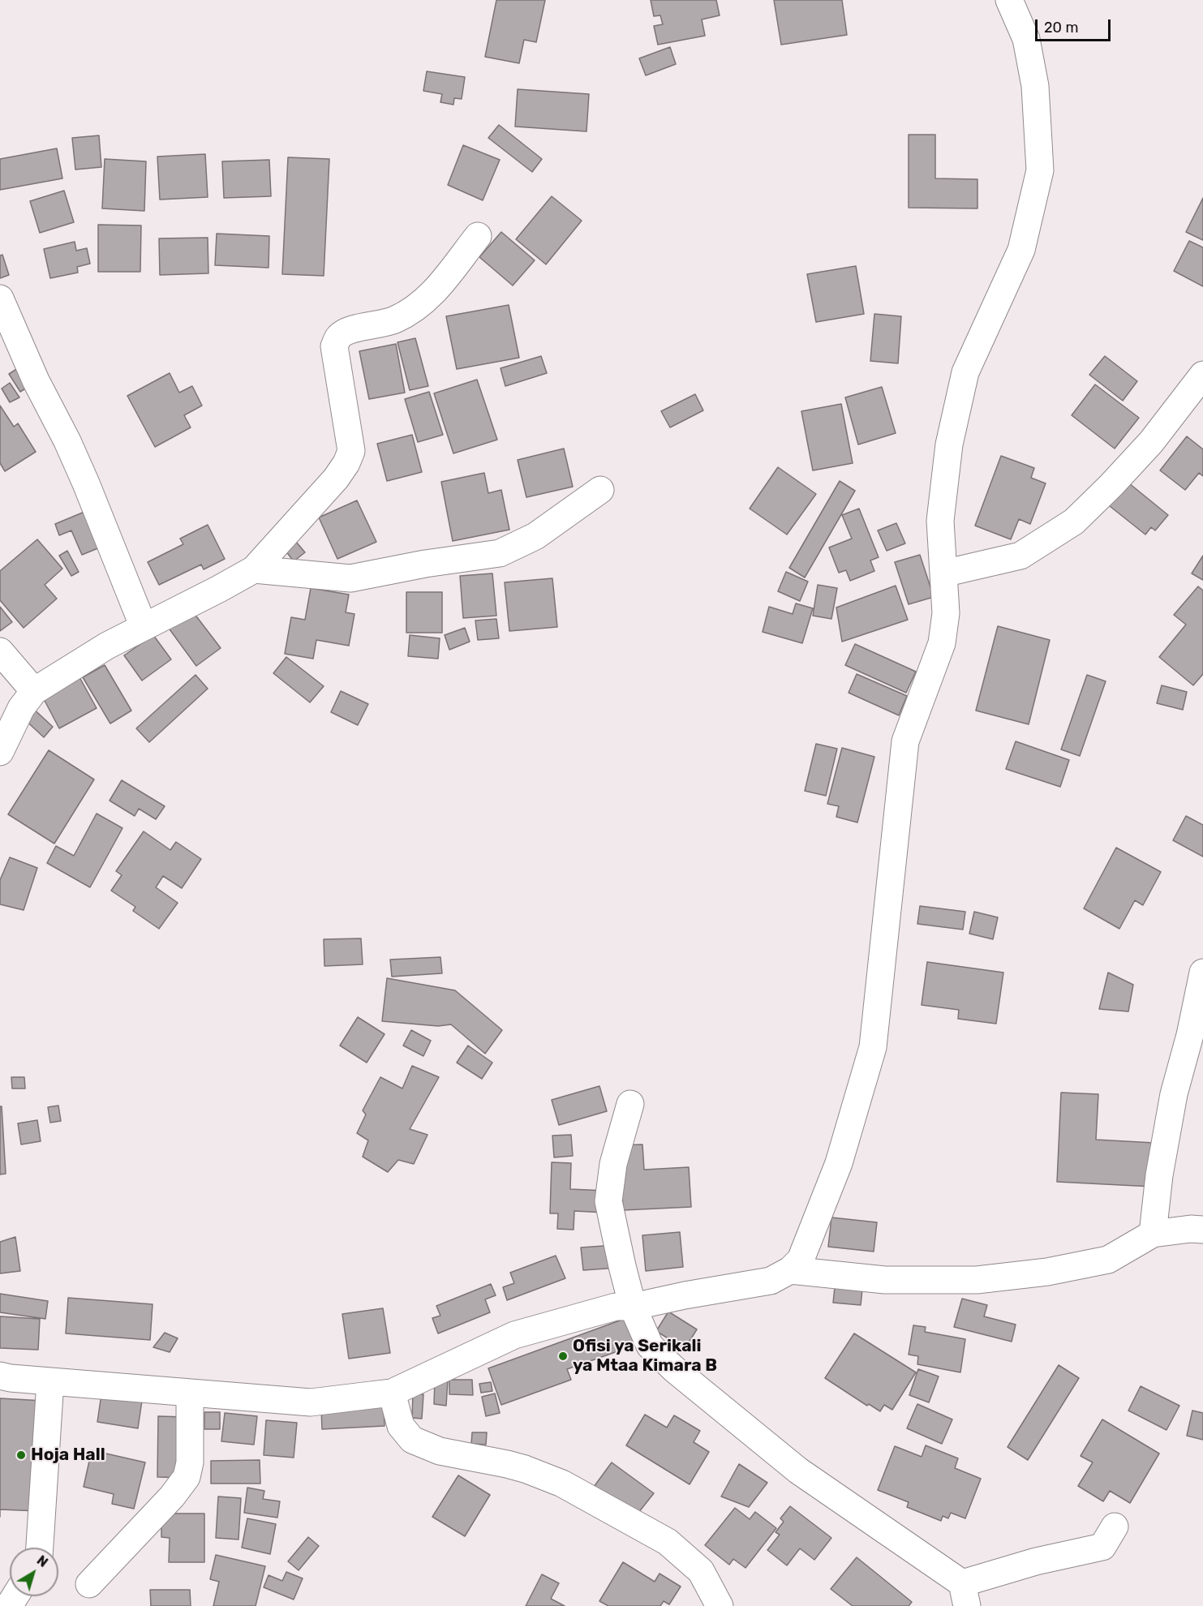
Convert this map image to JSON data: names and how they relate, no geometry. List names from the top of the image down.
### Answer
{
  "places": ["Ofisi ya Serikali ya Mtaa Kimara B", "Hoja Hall"],
  "scale_bar": "20 m",
  "north": "top right"
}
